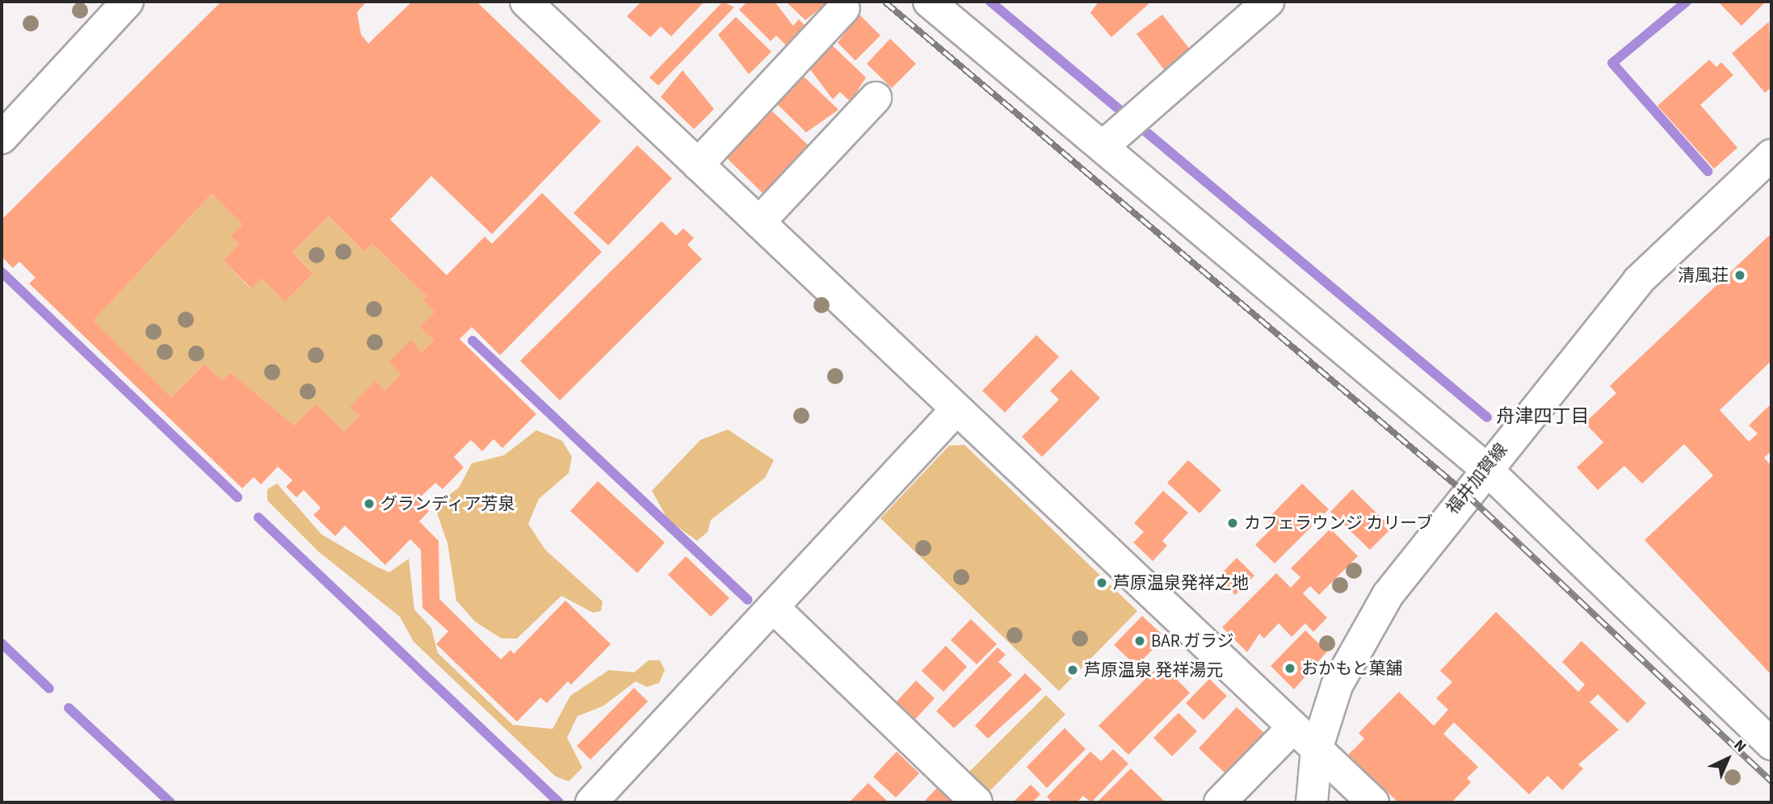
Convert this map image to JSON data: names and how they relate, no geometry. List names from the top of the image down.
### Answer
{
  "streets": {
    "street": ["福井加賀線"]
  },
  "districts": ["舟津四丁目"],
  "places": [
    "清風荘",
    "グランディア芳泉",
    "カフェラウンジ カリーブ",
    "芦原温泉発祥之地",
    "BAR ガラジ",
    "おかもと菓舗",
    "芦原温泉 発祥湯元"
  ],
  "north": "top right"
}
